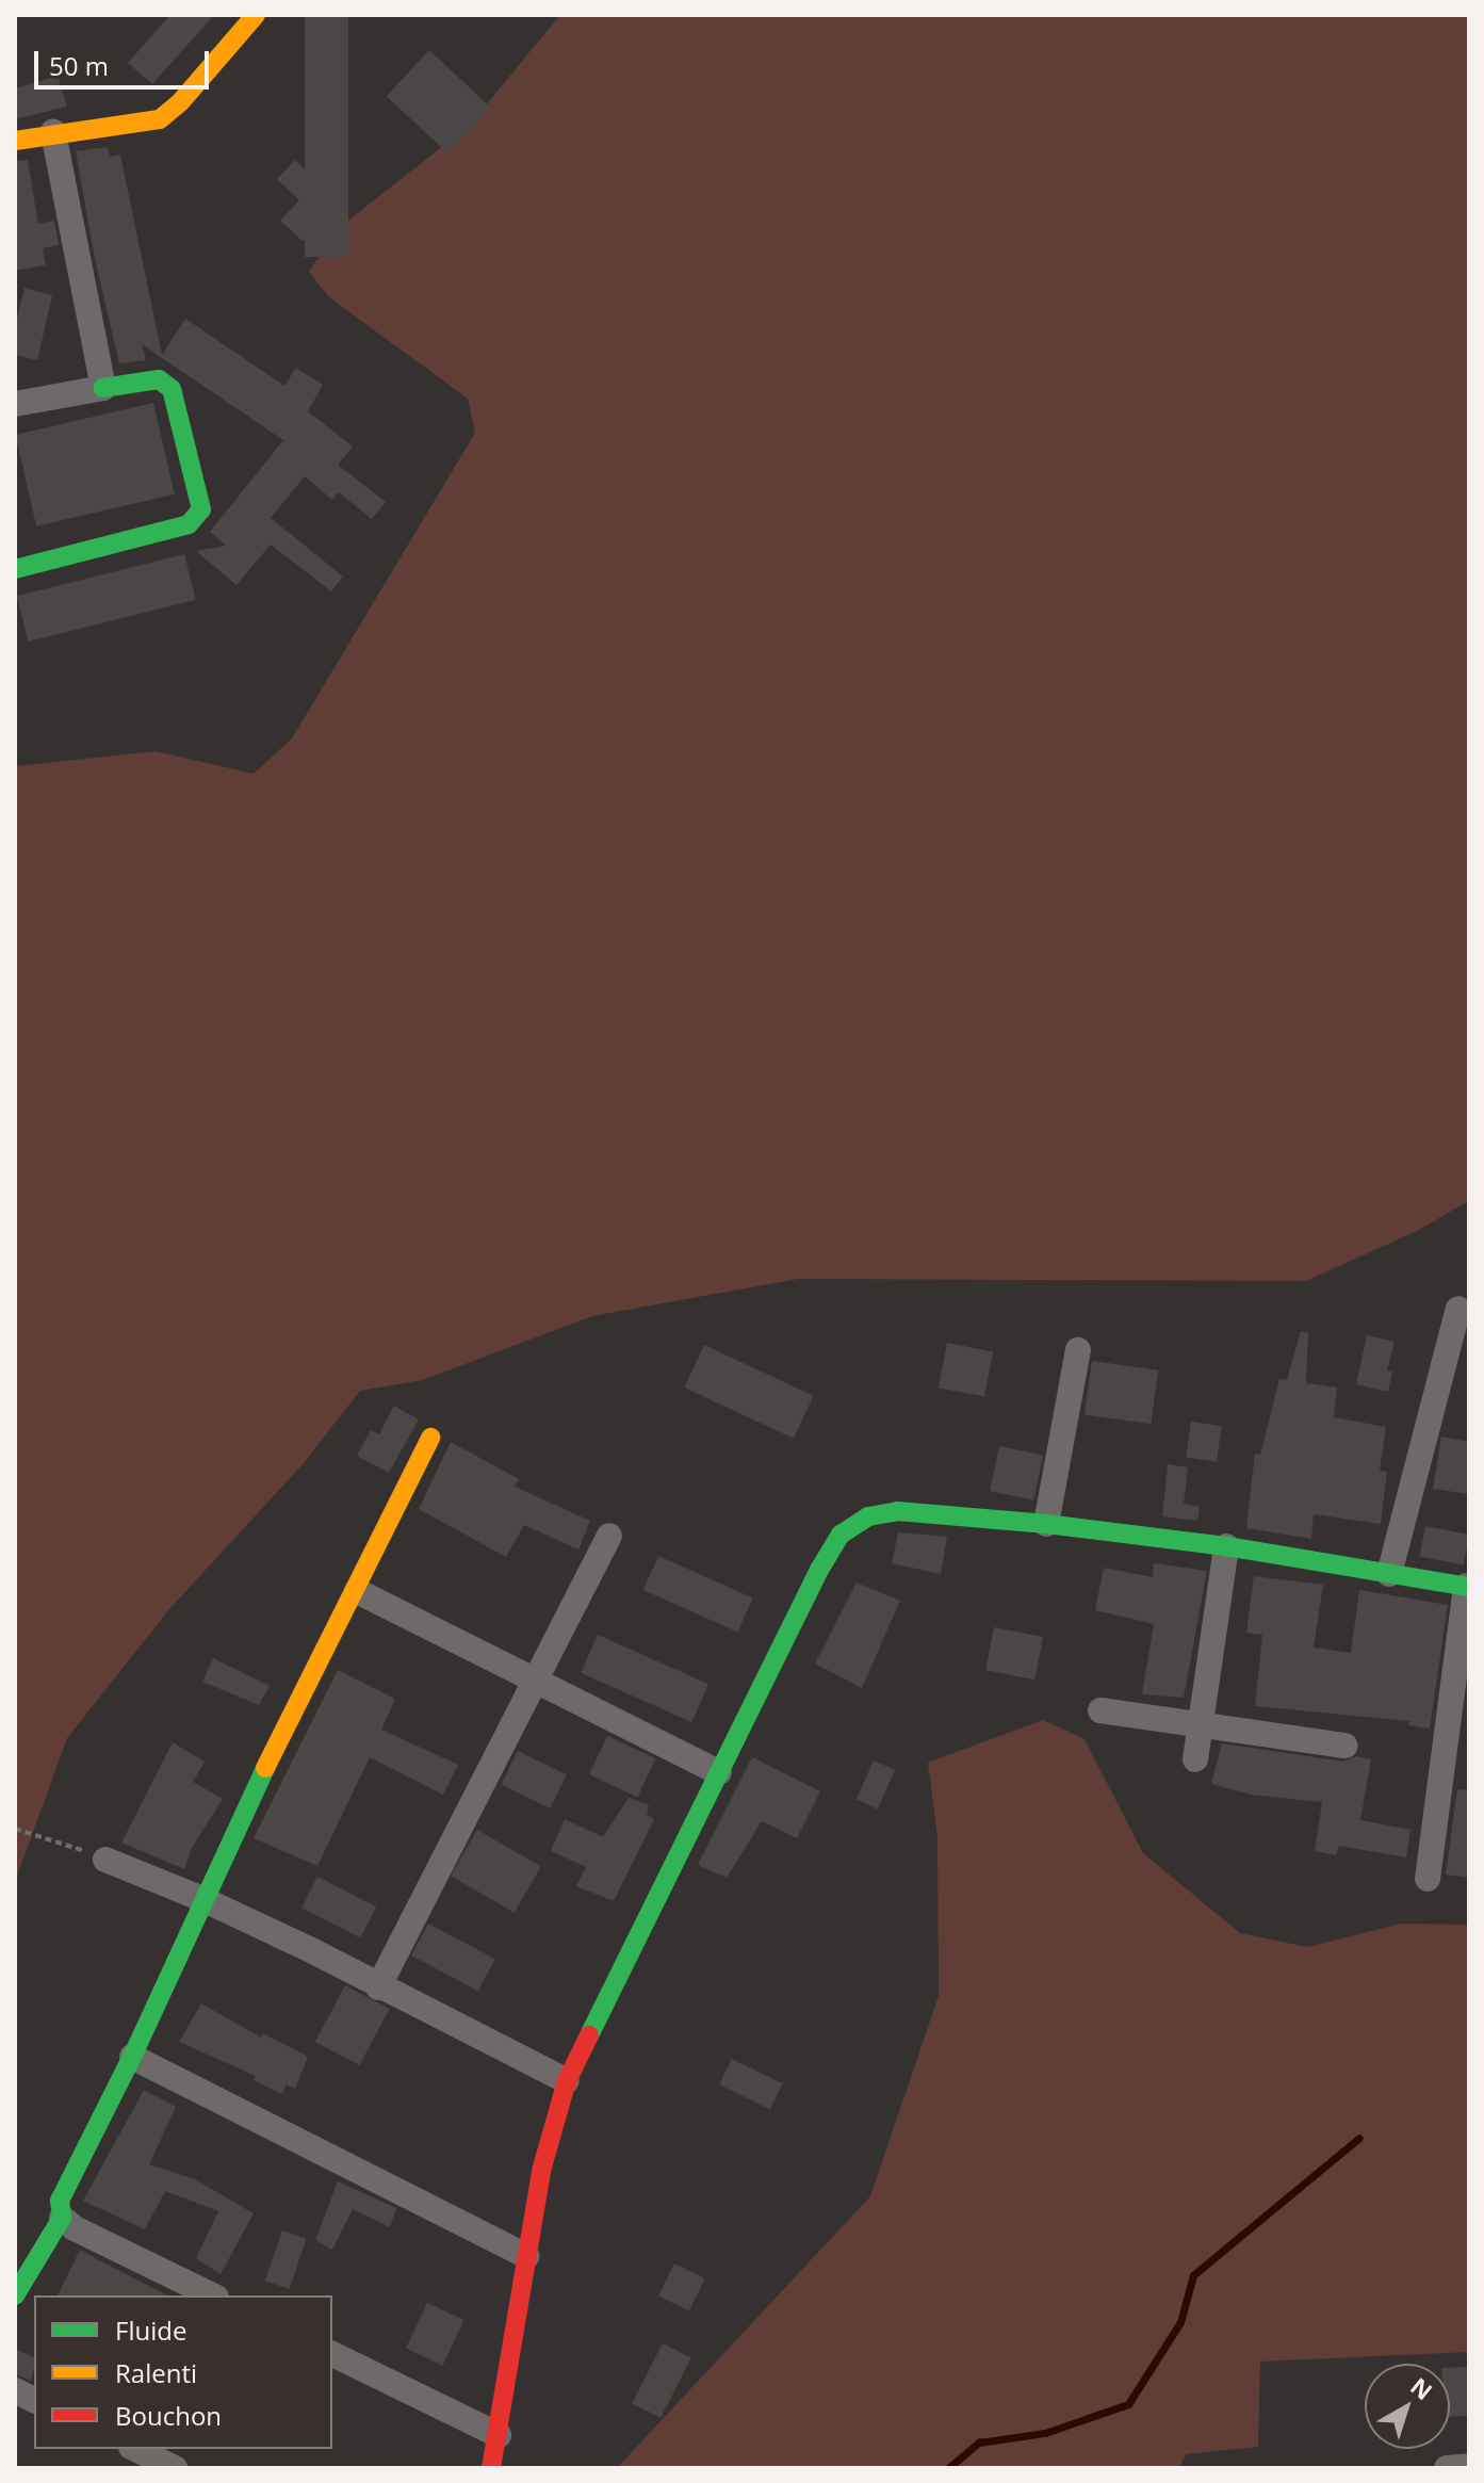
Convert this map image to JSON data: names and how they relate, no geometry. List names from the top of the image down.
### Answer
{
  "legend": ["Fluide", "Ralenti", "Bouchon"],
  "scale_bar": "50 m",
  "north": "top right"
}
